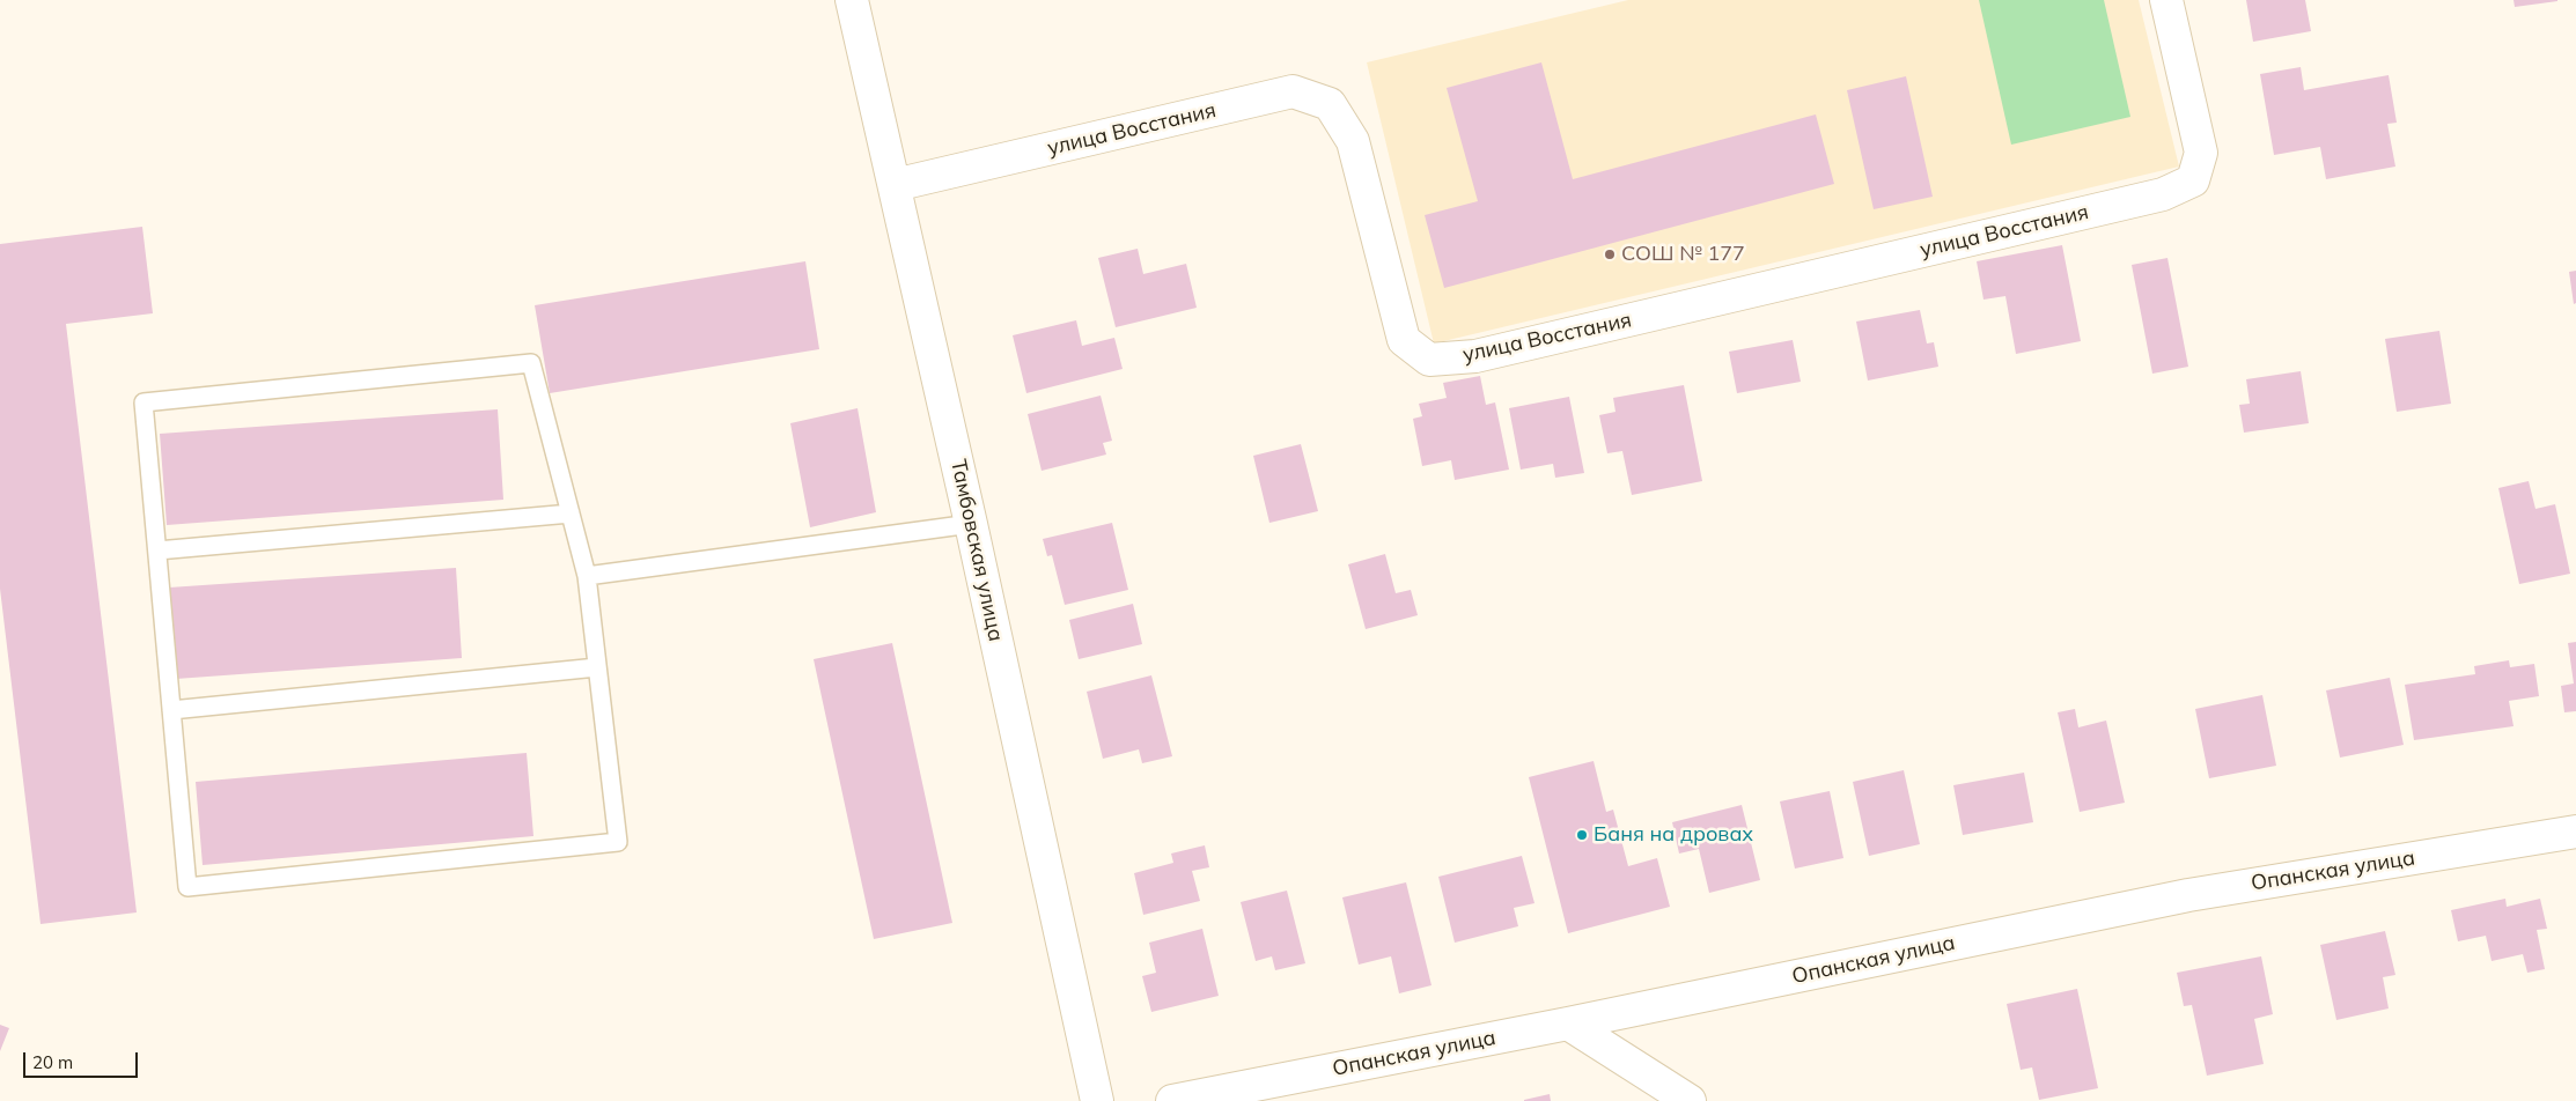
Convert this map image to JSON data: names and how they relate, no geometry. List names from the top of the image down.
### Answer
{
  "streets": {
    "street": ["улица Восстания", "Тамбовская улица", "Опанская улица"]
  },
  "crossings": [
    ["улица Восстания", "Тамбовская улица"]
  ],
  "places": ["СОШ № 177", "Баня на дровах"],
  "scale_bar": "20 m"
}
